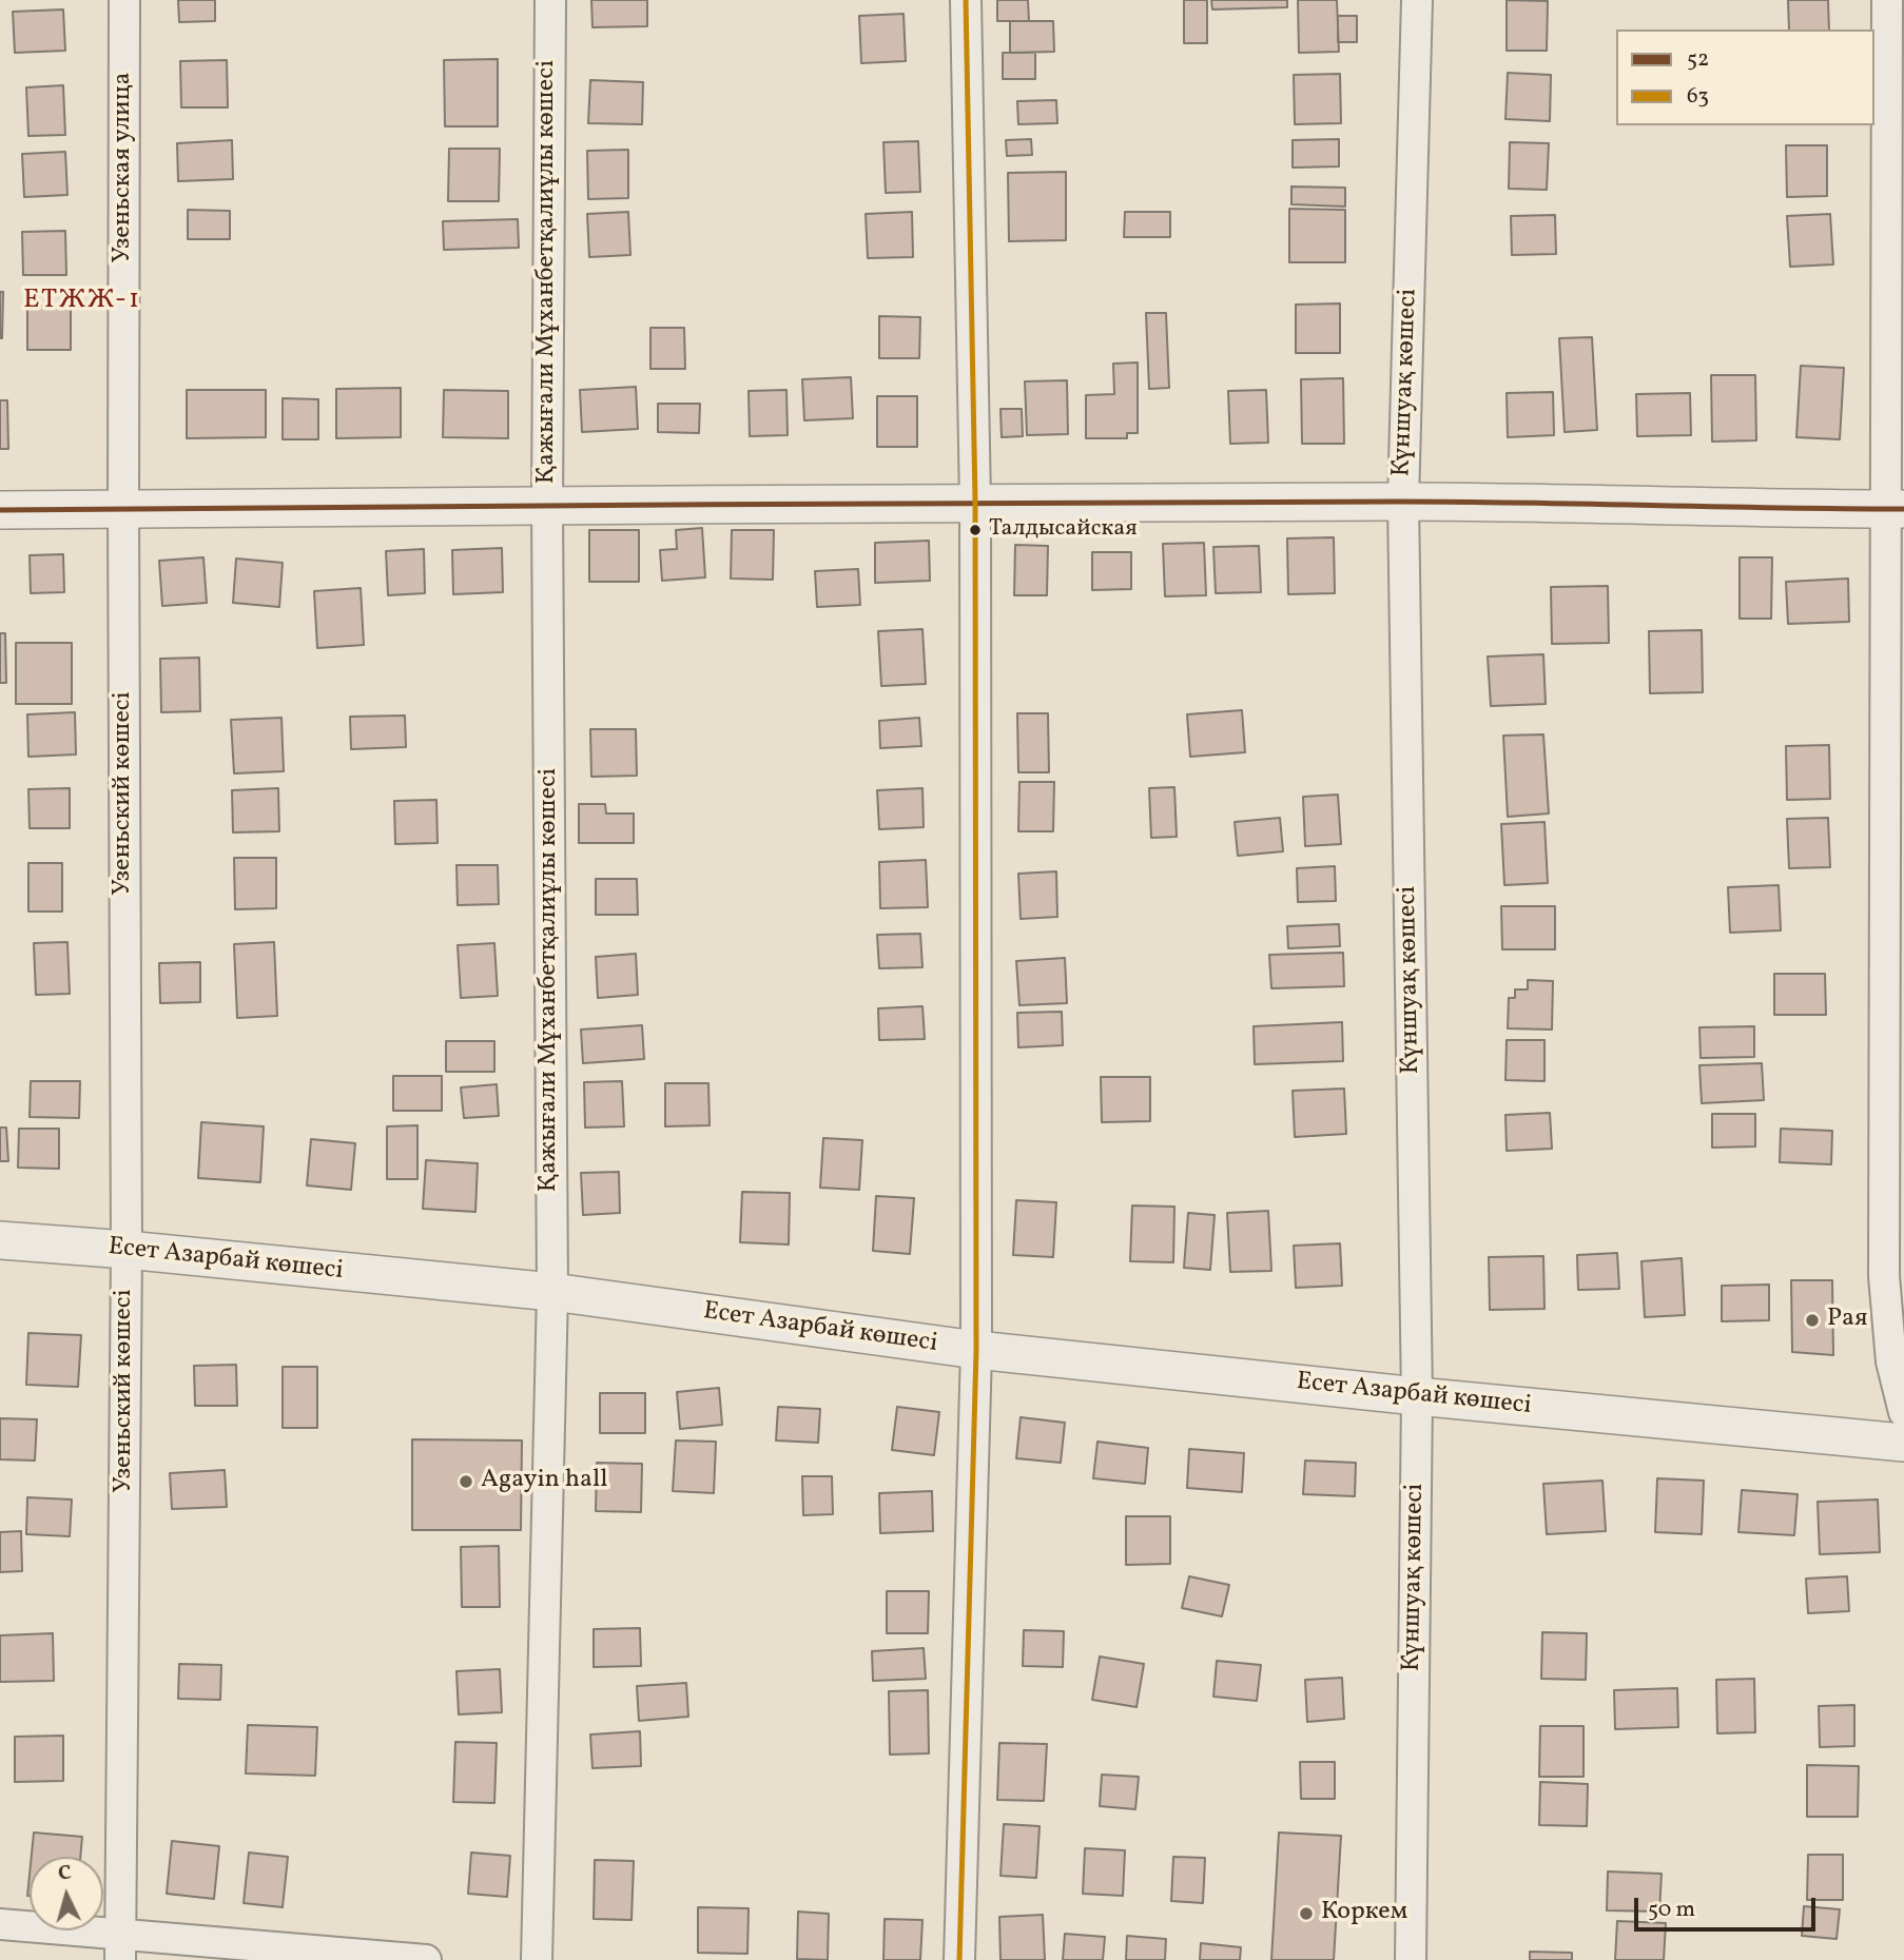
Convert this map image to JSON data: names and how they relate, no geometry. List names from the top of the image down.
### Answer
{
  "streets": {
    "street": [
      "Узеньская улица",
      "Қажығали Мұханбетқалиұлы көшесі",
      "Күншуақ көшесі",
      "Узеньский көшесі",
      "Есет Азарбай көшесі"
    ]
  },
  "crossings": [
    ["Узеньская улица", "Узеньский көшесі"],
    ["Қажығали Мұханбетқалиұлы көшесі", "Есет Азарбай көшесі"],
    ["Күншуақ көшесі", "Есет Азарбай көшесі"],
    ["Узеньский көшесі", "Есет Азарбай көшесі"]
  ],
  "districts": ["ЕТЖЖ-1"],
  "places": [
    "Талдысайская",
    "Рая",
    "Agayin hall",
    "Коркем"
  ],
  "lines": ["transit line 63", "transit line 52"],
  "legend": ["52", "63"],
  "scale_bar": "50 m",
  "north": "top"
}
